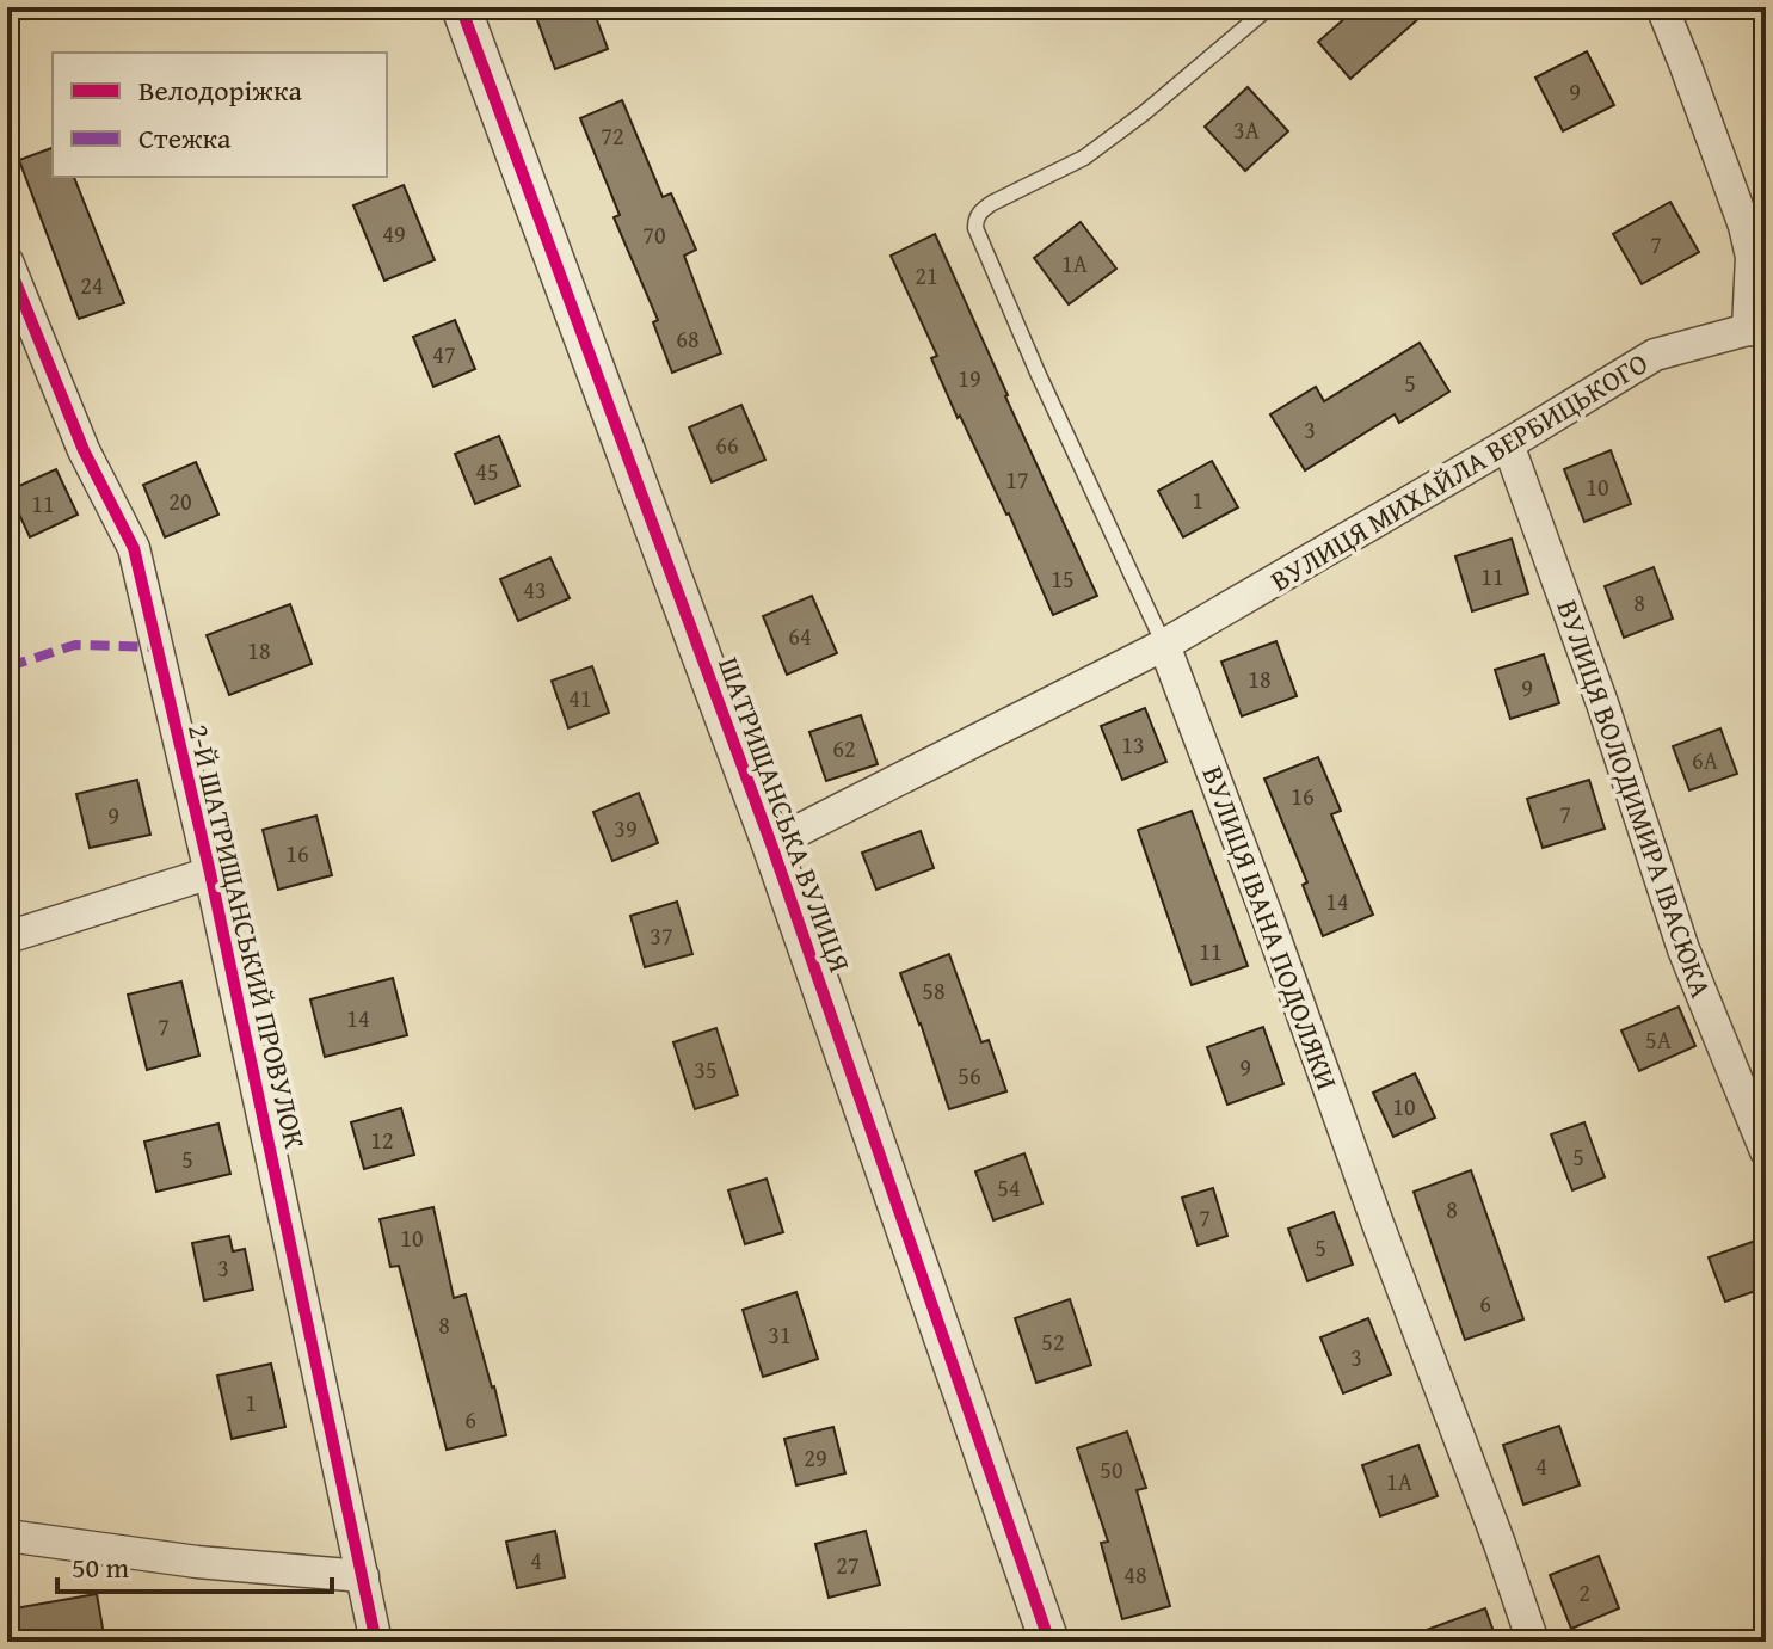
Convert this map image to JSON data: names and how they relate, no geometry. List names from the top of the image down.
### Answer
{
  "streets": {
    "street": [
      "ВУЛИЦЯ МИХАЙЛА ВЕРБИЦЬКОГО",
      "ВУЛИЦЯ ВОЛОДИМИРА ІВАСЮКА",
      "ШАТРИЩАНСЬКА ВУЛИЦЯ",
      "ВУЛИЦЯ ІВАНА ПОДОЛЯКИ",
      "2-Й ШАТРИЩАНСЬКИЙ ПРОВУЛОК"
    ]
  },
  "crossings": [
    ["ВУЛИЦЯ МИХАЙЛА ВЕРБИЦЬКОГО", "ВУЛИЦЯ ВОЛОДИМИРА ІВАСЮКА"],
    ["ВУЛИЦЯ МИХАЙЛА ВЕРБИЦЬКОГО", "ШАТРИЩАНСЬКА ВУЛИЦЯ"],
    ["ВУЛИЦЯ МИХАЙЛА ВЕРБИЦЬКОГО", "ВУЛИЦЯ ІВАНА ПОДОЛЯКИ"]
  ],
  "house_numbers": [
    "9",
    "3А",
    "72",
    "49",
    "70",
    "7",
    "1А",
    "21",
    "24",
    "68",
    "47",
    "19",
    "5",
    "3",
    "66",
    "45",
    "17",
    "10",
    "1",
    "20",
    "11",
    "11",
    "15",
    "43",
    "8",
    "64",
    "18",
    "18",
    "9",
    "41",
    "13",
    "62",
    "6А",
    "16",
    "7",
    "9",
    "39",
    "16",
    "14",
    "37",
    "11",
    "58",
    "14",
    "7",
    "5А",
    "9",
    "35",
    "56",
    "10",
    "12",
    "5",
    "5",
    "54",
    "8",
    "7",
    "10",
    "5",
    "3",
    "6",
    "8",
    "31",
    "52",
    "3",
    "1",
    "6",
    "29",
    "4",
    "50",
    "1А",
    "4",
    "27",
    "48",
    "2"
  ],
  "legend": ["Велодоріжка", "Стежка"],
  "scale_bar": "50 m"
}
